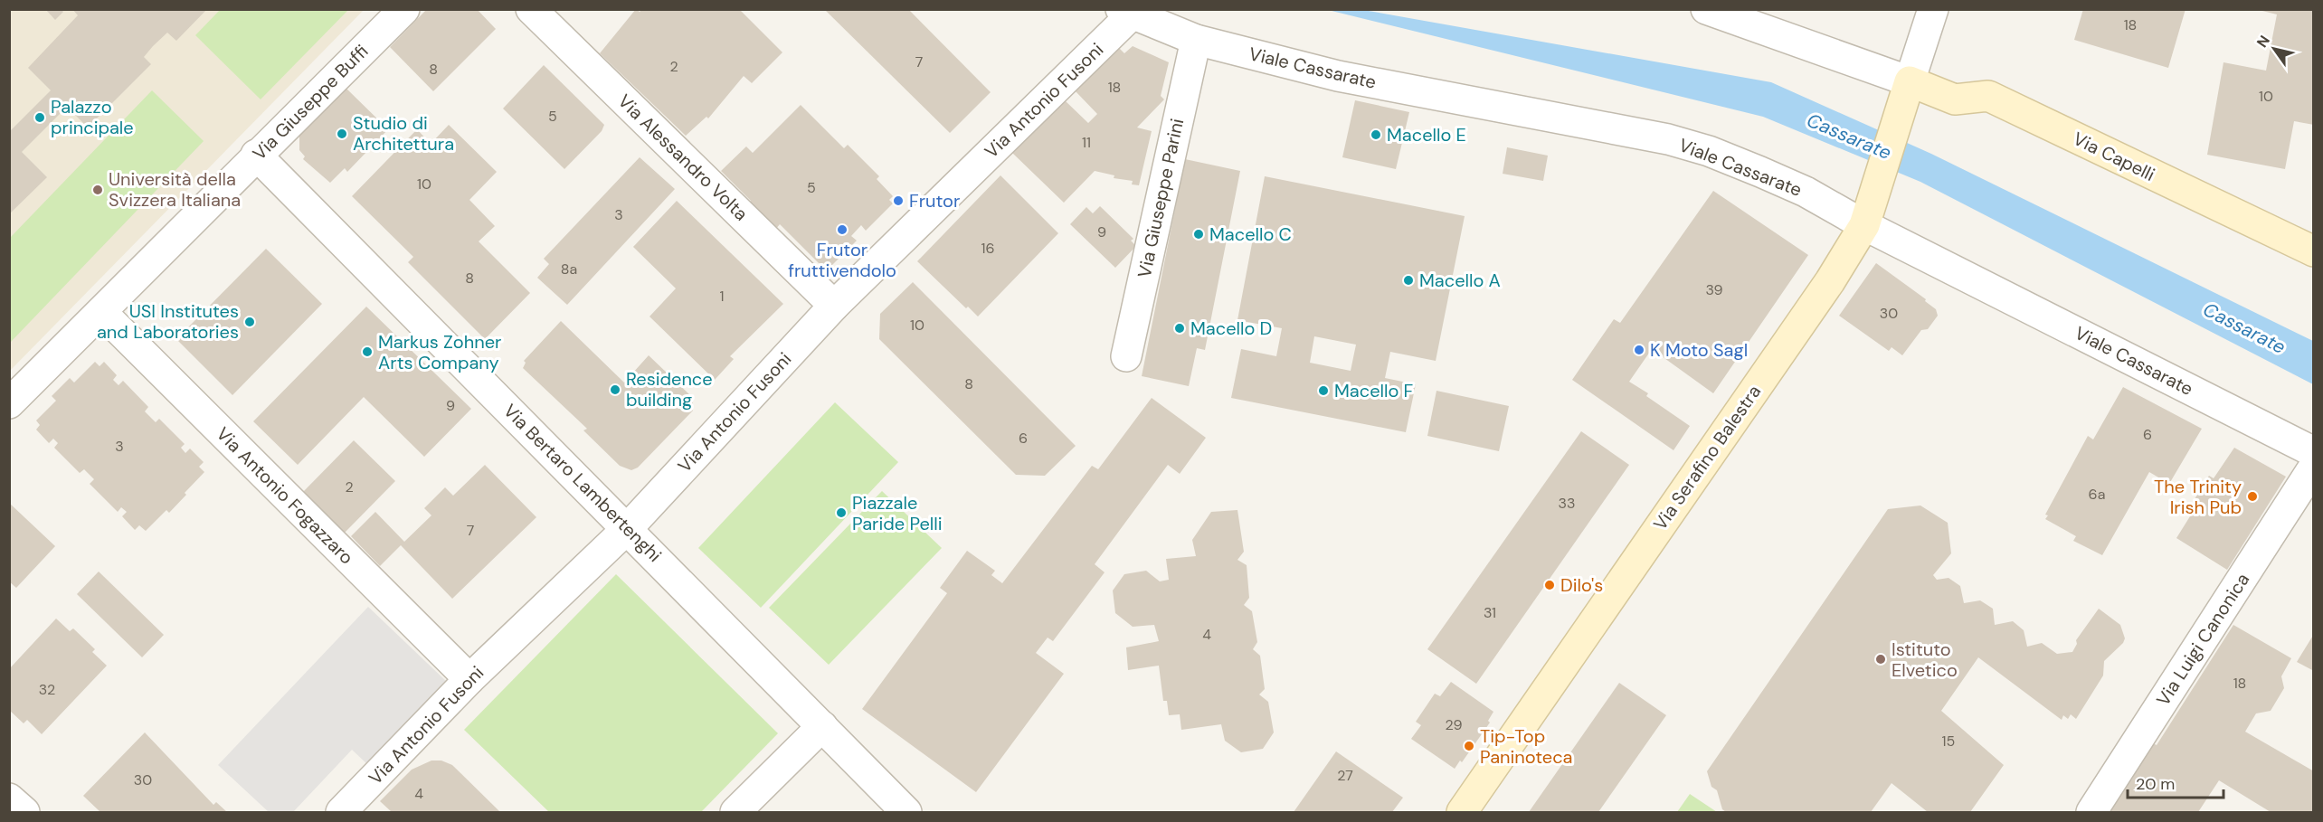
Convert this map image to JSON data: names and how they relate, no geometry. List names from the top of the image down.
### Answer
{
  "streets": {
    "main road": ["Via Capelli", "Via Serafino Balestra"],
    "street": [
      "Viale Cassarate",
      "Via Antonio Fusoni",
      "Via Giuseppe Buffi",
      "Via Alessandro Volta",
      "Via Giuseppe Parini",
      "Via Bertaro Lambertenghi",
      "Via Antonio Fogazzaro",
      "Via Luigi Canonica"
    ]
  },
  "crossings": [
    ["Viale Cassarate", "Via Antonio Fusoni"],
    ["Viale Cassarate", "Via Giuseppe Parini"],
    ["Viale Cassarate", "Via Serafino Balestra"],
    ["Via Antonio Fusoni", "Via Alessandro Volta"],
    ["Via Antonio Fusoni", "Via Bertaro Lambertenghi"],
    ["Via Antonio Fusoni", "Via Antonio Fogazzaro"],
    ["Via Giuseppe Buffi", "Via Bertaro Lambertenghi"],
    ["Via Giuseppe Buffi", "Via Antonio Fogazzaro"],
    ["Via Capelli", "Via Serafino Balestra"]
  ],
  "water": ["Cassarate"],
  "places": [
    "Palazzo principale",
    "Studio di Architettura",
    "Macello E",
    "Università della Svizzera Italiana",
    "Frutor",
    "Frutor fruttivendolo",
    "Macello C",
    "Macello A",
    "USI Institutes and Laboratories",
    "Macello D",
    "K Moto Sagl",
    "Markus Zohner Arts Company",
    "Residence building",
    "Macello F",
    "The Trinity Irish Pub",
    "Piazzale Paride Pelli",
    "Dilo's",
    "Istituto Elvetico",
    "Tip-Top Paninoteca"
  ],
  "house_numbers": [
    "18",
    "7",
    "2",
    "8",
    "18",
    "10",
    "5",
    "11",
    "10",
    "5",
    "3",
    "9",
    "16",
    "8a",
    "8",
    "39",
    "1",
    "30",
    "10",
    "8",
    "9",
    "6",
    "6",
    "3",
    "2",
    "6a",
    "33",
    "7",
    "31",
    "4",
    "18",
    "32",
    "29",
    "15",
    "27",
    "30",
    "4"
  ],
  "scale_bar": "20 m",
  "north": "top left"
}
